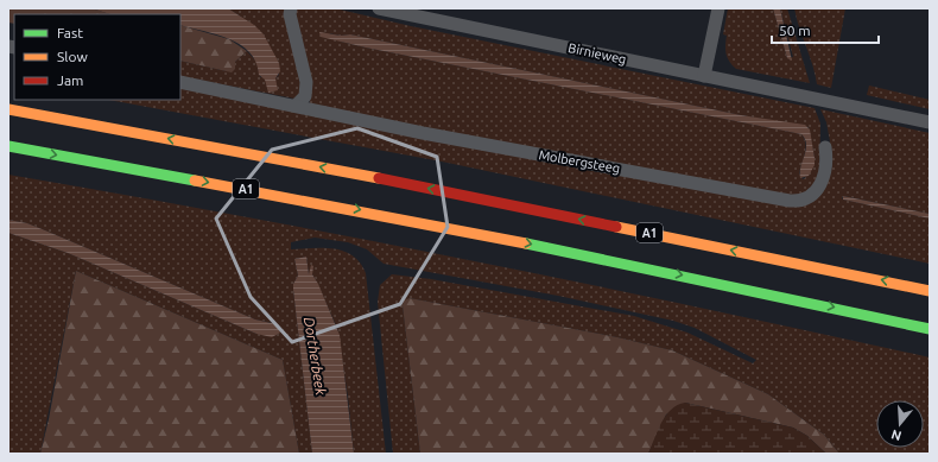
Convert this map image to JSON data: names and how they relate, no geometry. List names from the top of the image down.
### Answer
{
  "streets": {
    "highway": ["A1"],
    "street": ["Birnieweg", "Molbergsteeg"]
  },
  "water": ["Dortherbeek"],
  "legend": ["Fast", "Slow", "Jam"],
  "scale_bar": "50 m",
  "north": "bottom"
}
